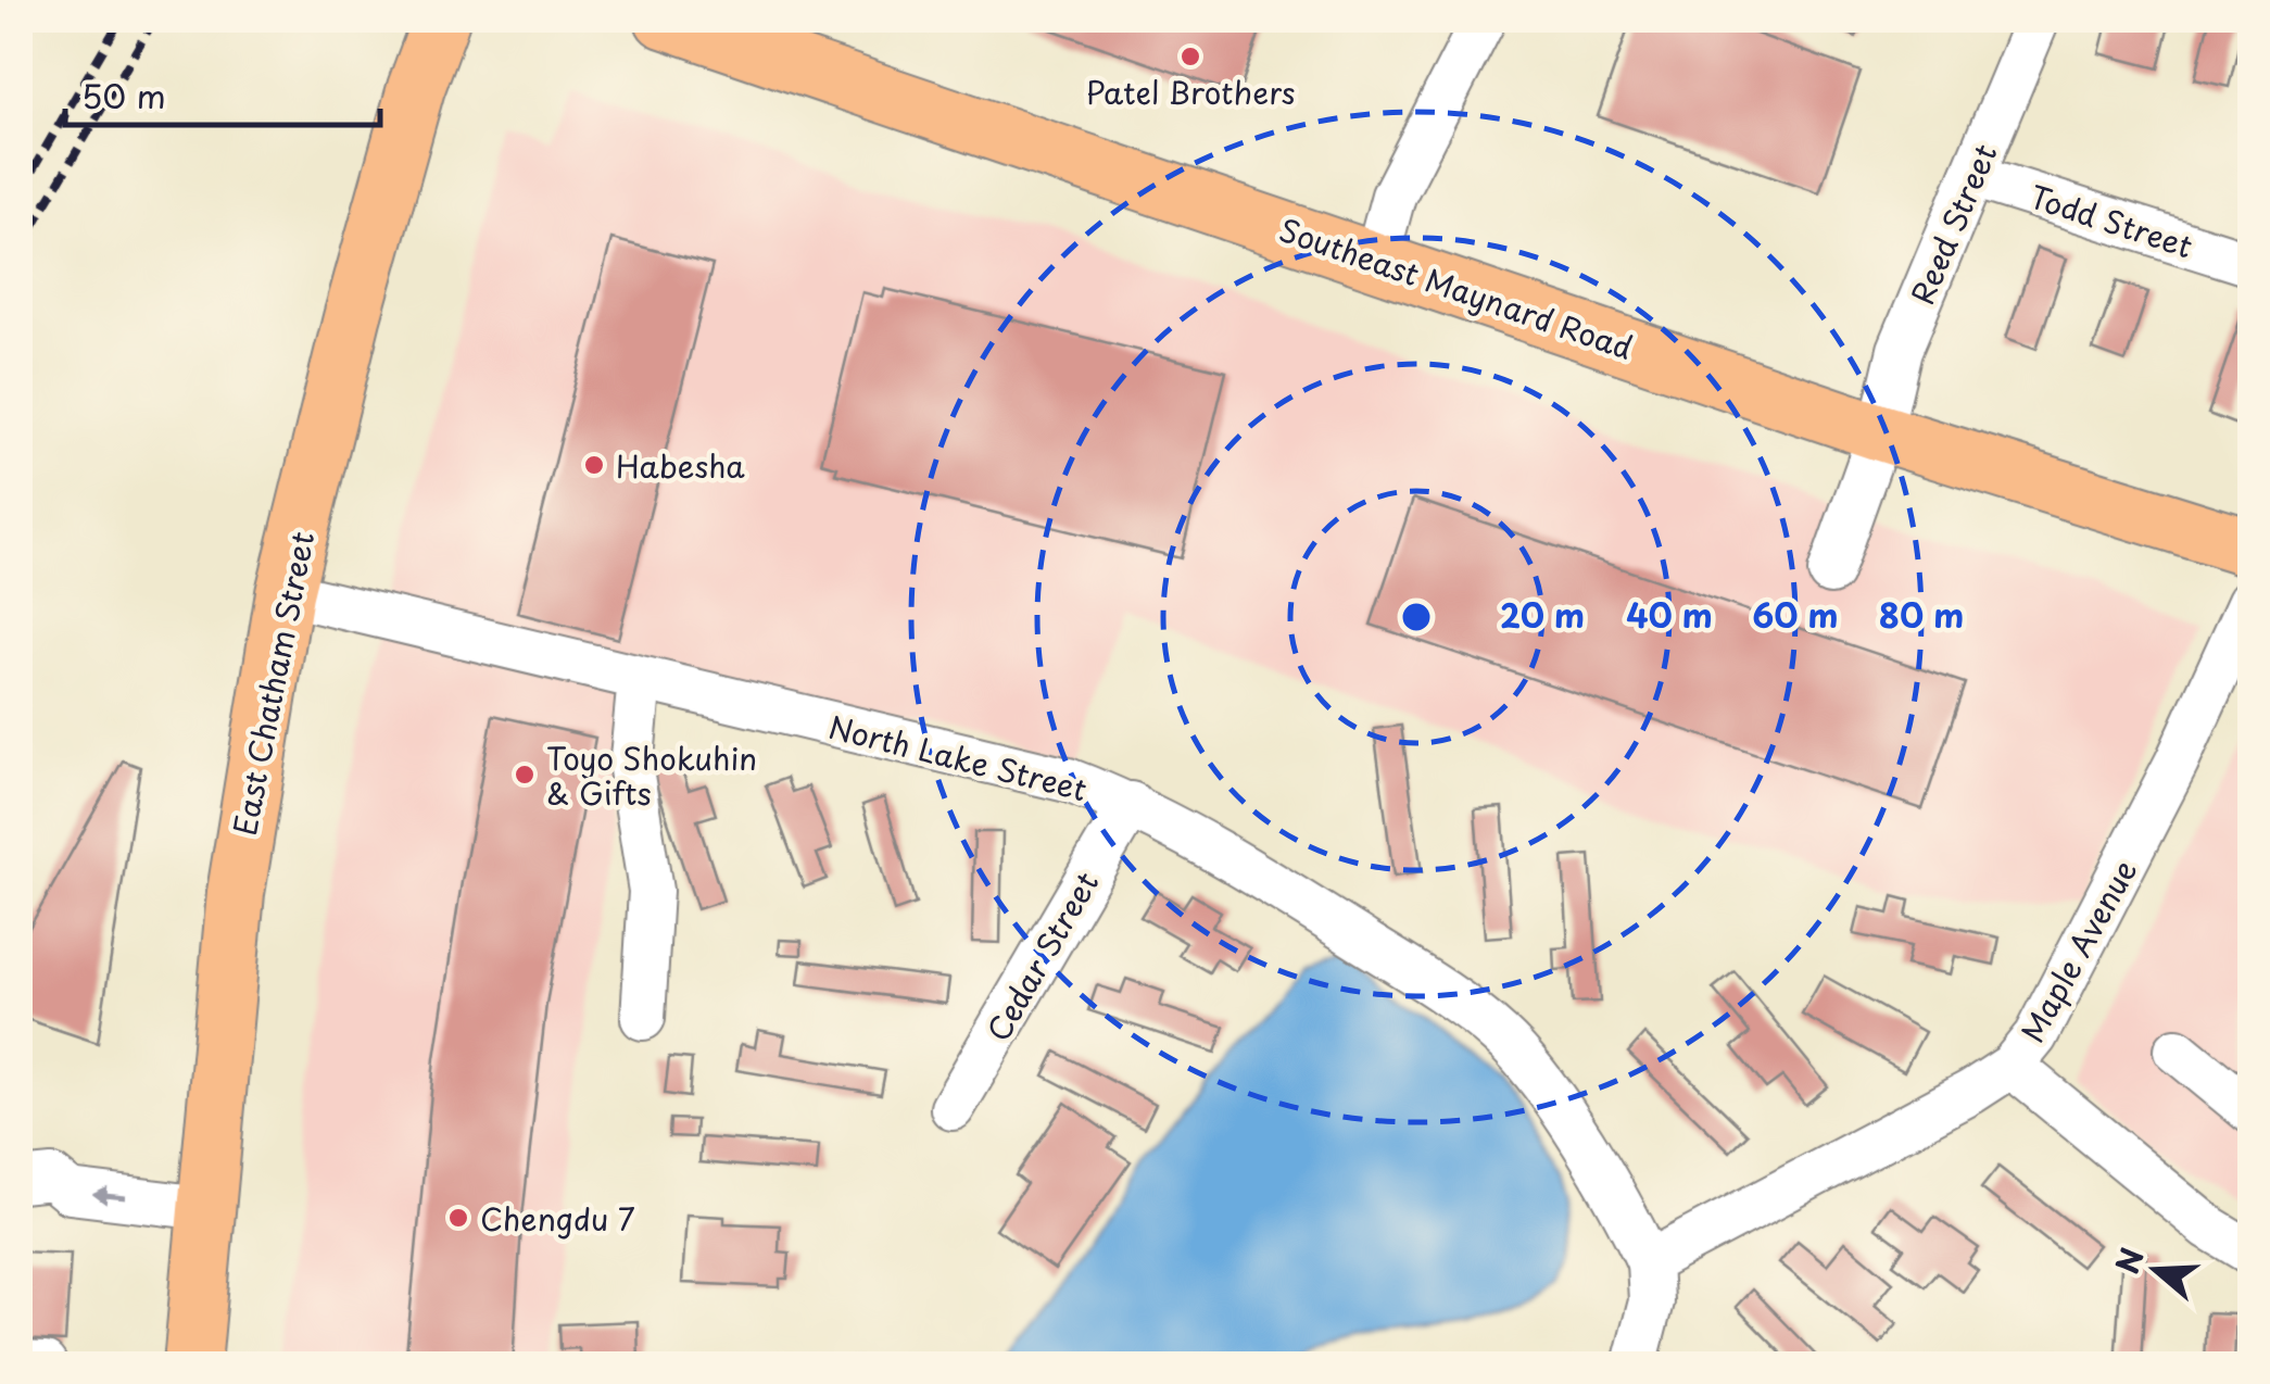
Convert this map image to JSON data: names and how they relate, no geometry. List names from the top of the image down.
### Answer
{
  "streets": {
    "main road": ["Southeast Maynard Road", "East Chatham Street"],
    "street": [
      "Todd Street",
      "Reed Street",
      "North Lake Street",
      "Maple Avenue",
      "Cedar Street"
    ]
  },
  "crossings": [
    ["Todd Street", "Reed Street"],
    ["Reed Street", "Southeast Maynard Road"],
    ["East Chatham Street", "North Lake Street"],
    ["North Lake Street", "Maple Avenue"],
    ["North Lake Street", "Cedar Street"]
  ],
  "places": [
    "Patel Brothers",
    "Habesha",
    "Toyo Shokuhin & Gifts",
    "Chengdu 7"
  ],
  "scale_bar": "50 m",
  "north": "left",
  "rings": [
    "20 m",
    "40 m",
    "60 m",
    "80 m"
  ]
}
